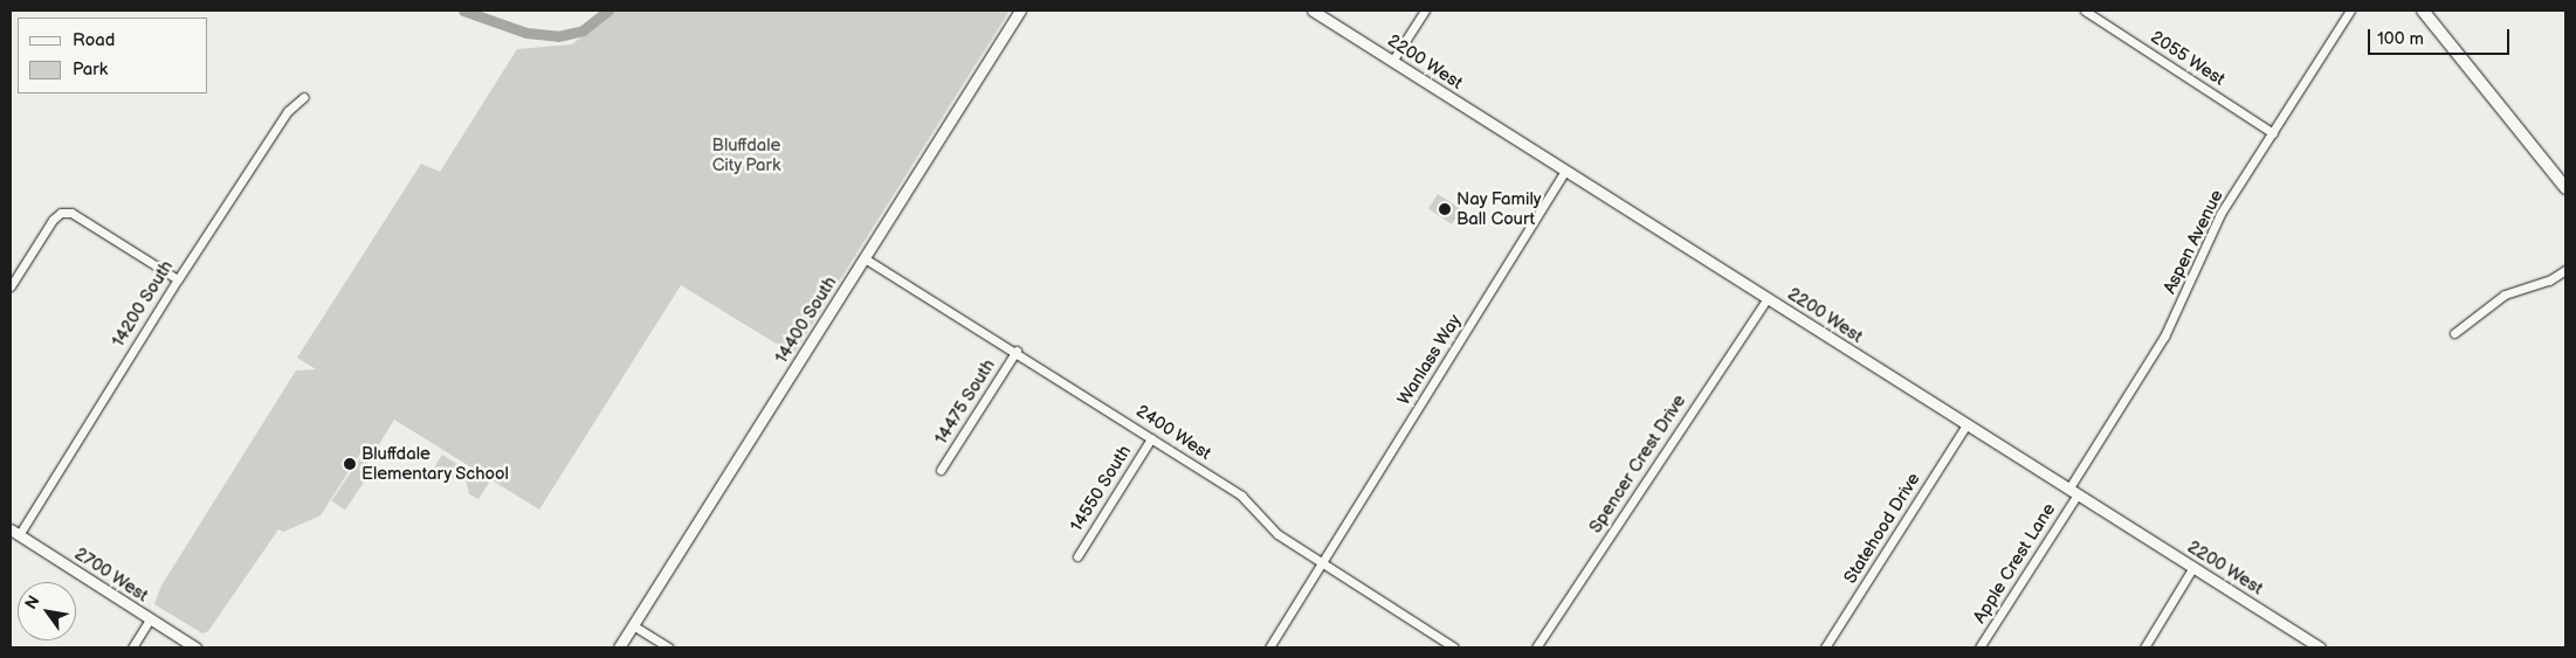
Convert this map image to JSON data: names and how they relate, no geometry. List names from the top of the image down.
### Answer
{
  "streets": {
    "street": [
      "2055 West",
      "2200 West",
      "Aspen Avenue",
      "14200 South",
      "14400 South",
      "Wanlass Way",
      "14475 South",
      "2400 West",
      "Spencer Crest Drive",
      "14550 South",
      "Statehood Drive",
      "Apple Crest Lane",
      "2700 West"
    ]
  },
  "crossings": [
    ["2055 West", "Aspen Avenue"],
    ["2200 West", "Aspen Avenue"],
    ["2200 West", "Wanlass Way"],
    ["2200 West", "Spencer Crest Drive"],
    ["2200 West", "Statehood Drive"],
    ["2200 West", "Apple Crest Lane"],
    ["Aspen Avenue", "Apple Crest Lane"],
    ["14200 South", "2700 West"],
    ["14400 South", "2400 West"],
    ["Wanlass Way", "2400 West"],
    ["14475 South", "2400 West"],
    ["2400 West", "14550 South"]
  ],
  "parks": ["Bluffdale City Park"],
  "places": ["Nay Family Ball Court", "Bluffdale Elementary School"],
  "legend": ["Road", "Park"],
  "scale_bar": "100 m",
  "north": "top left"
}
